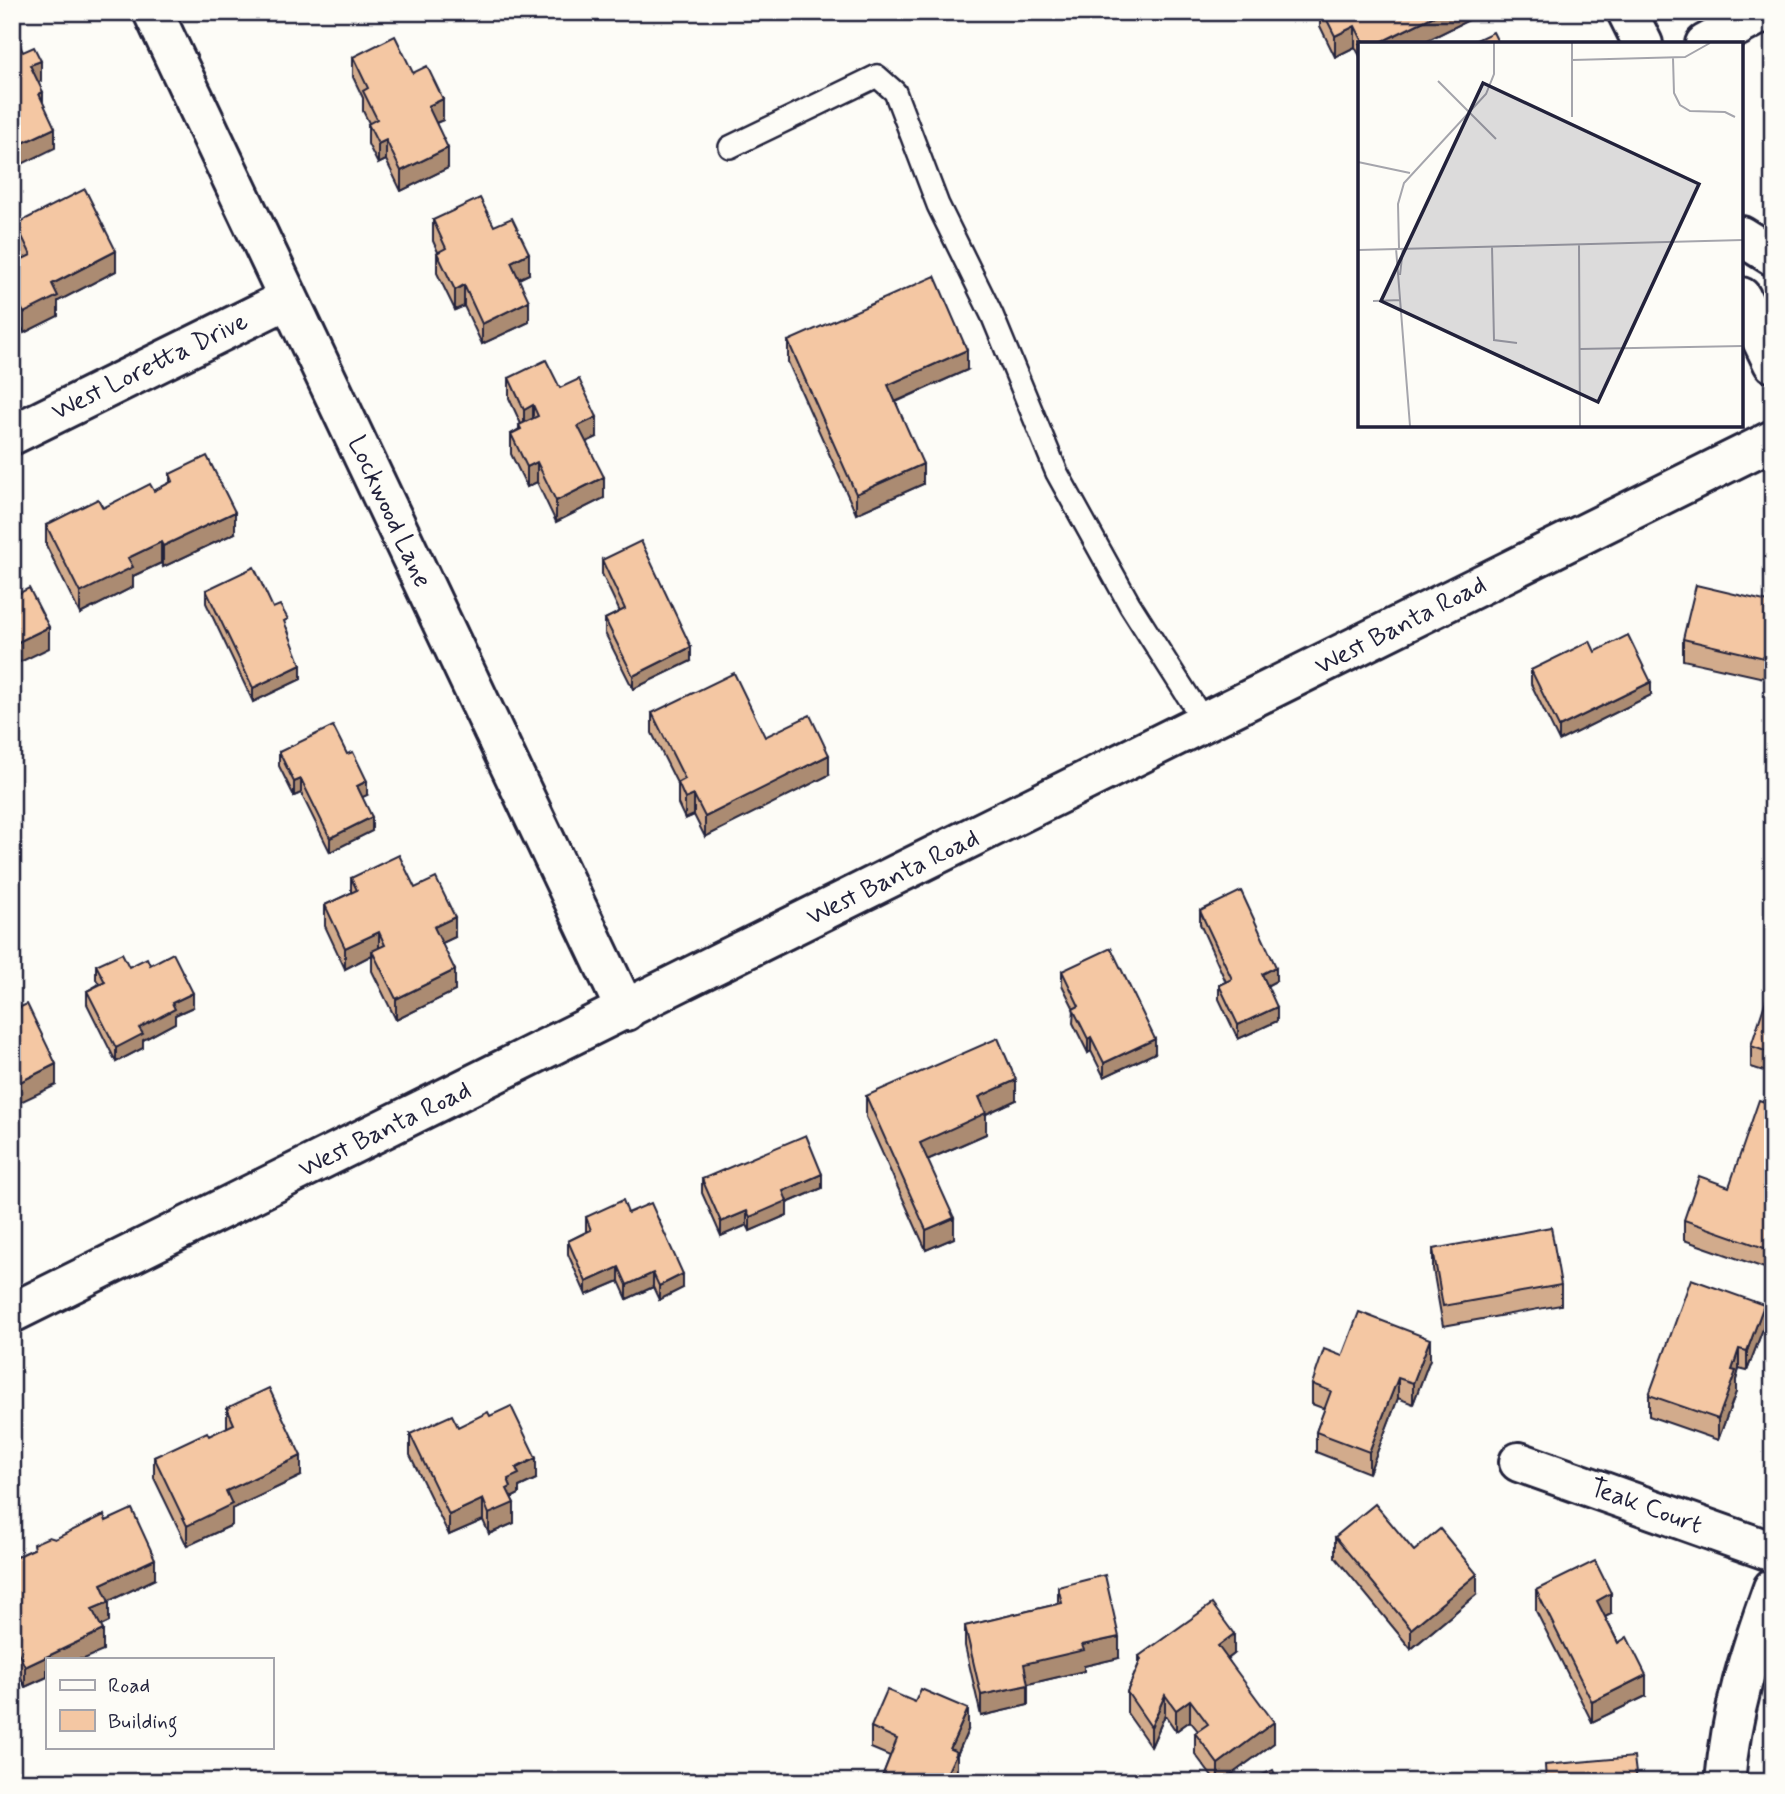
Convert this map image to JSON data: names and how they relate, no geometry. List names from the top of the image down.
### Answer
{
  "streets": {
    "street": [
      "West Loretta Drive",
      "Lockwood Lane",
      "West Banta Road",
      "Teak Court"
    ]
  },
  "crossings": [
    ["West Loretta Drive", "Lockwood Lane"],
    ["Lockwood Lane", "West Banta Road"]
  ],
  "legend": ["Road", "Building"]
}
